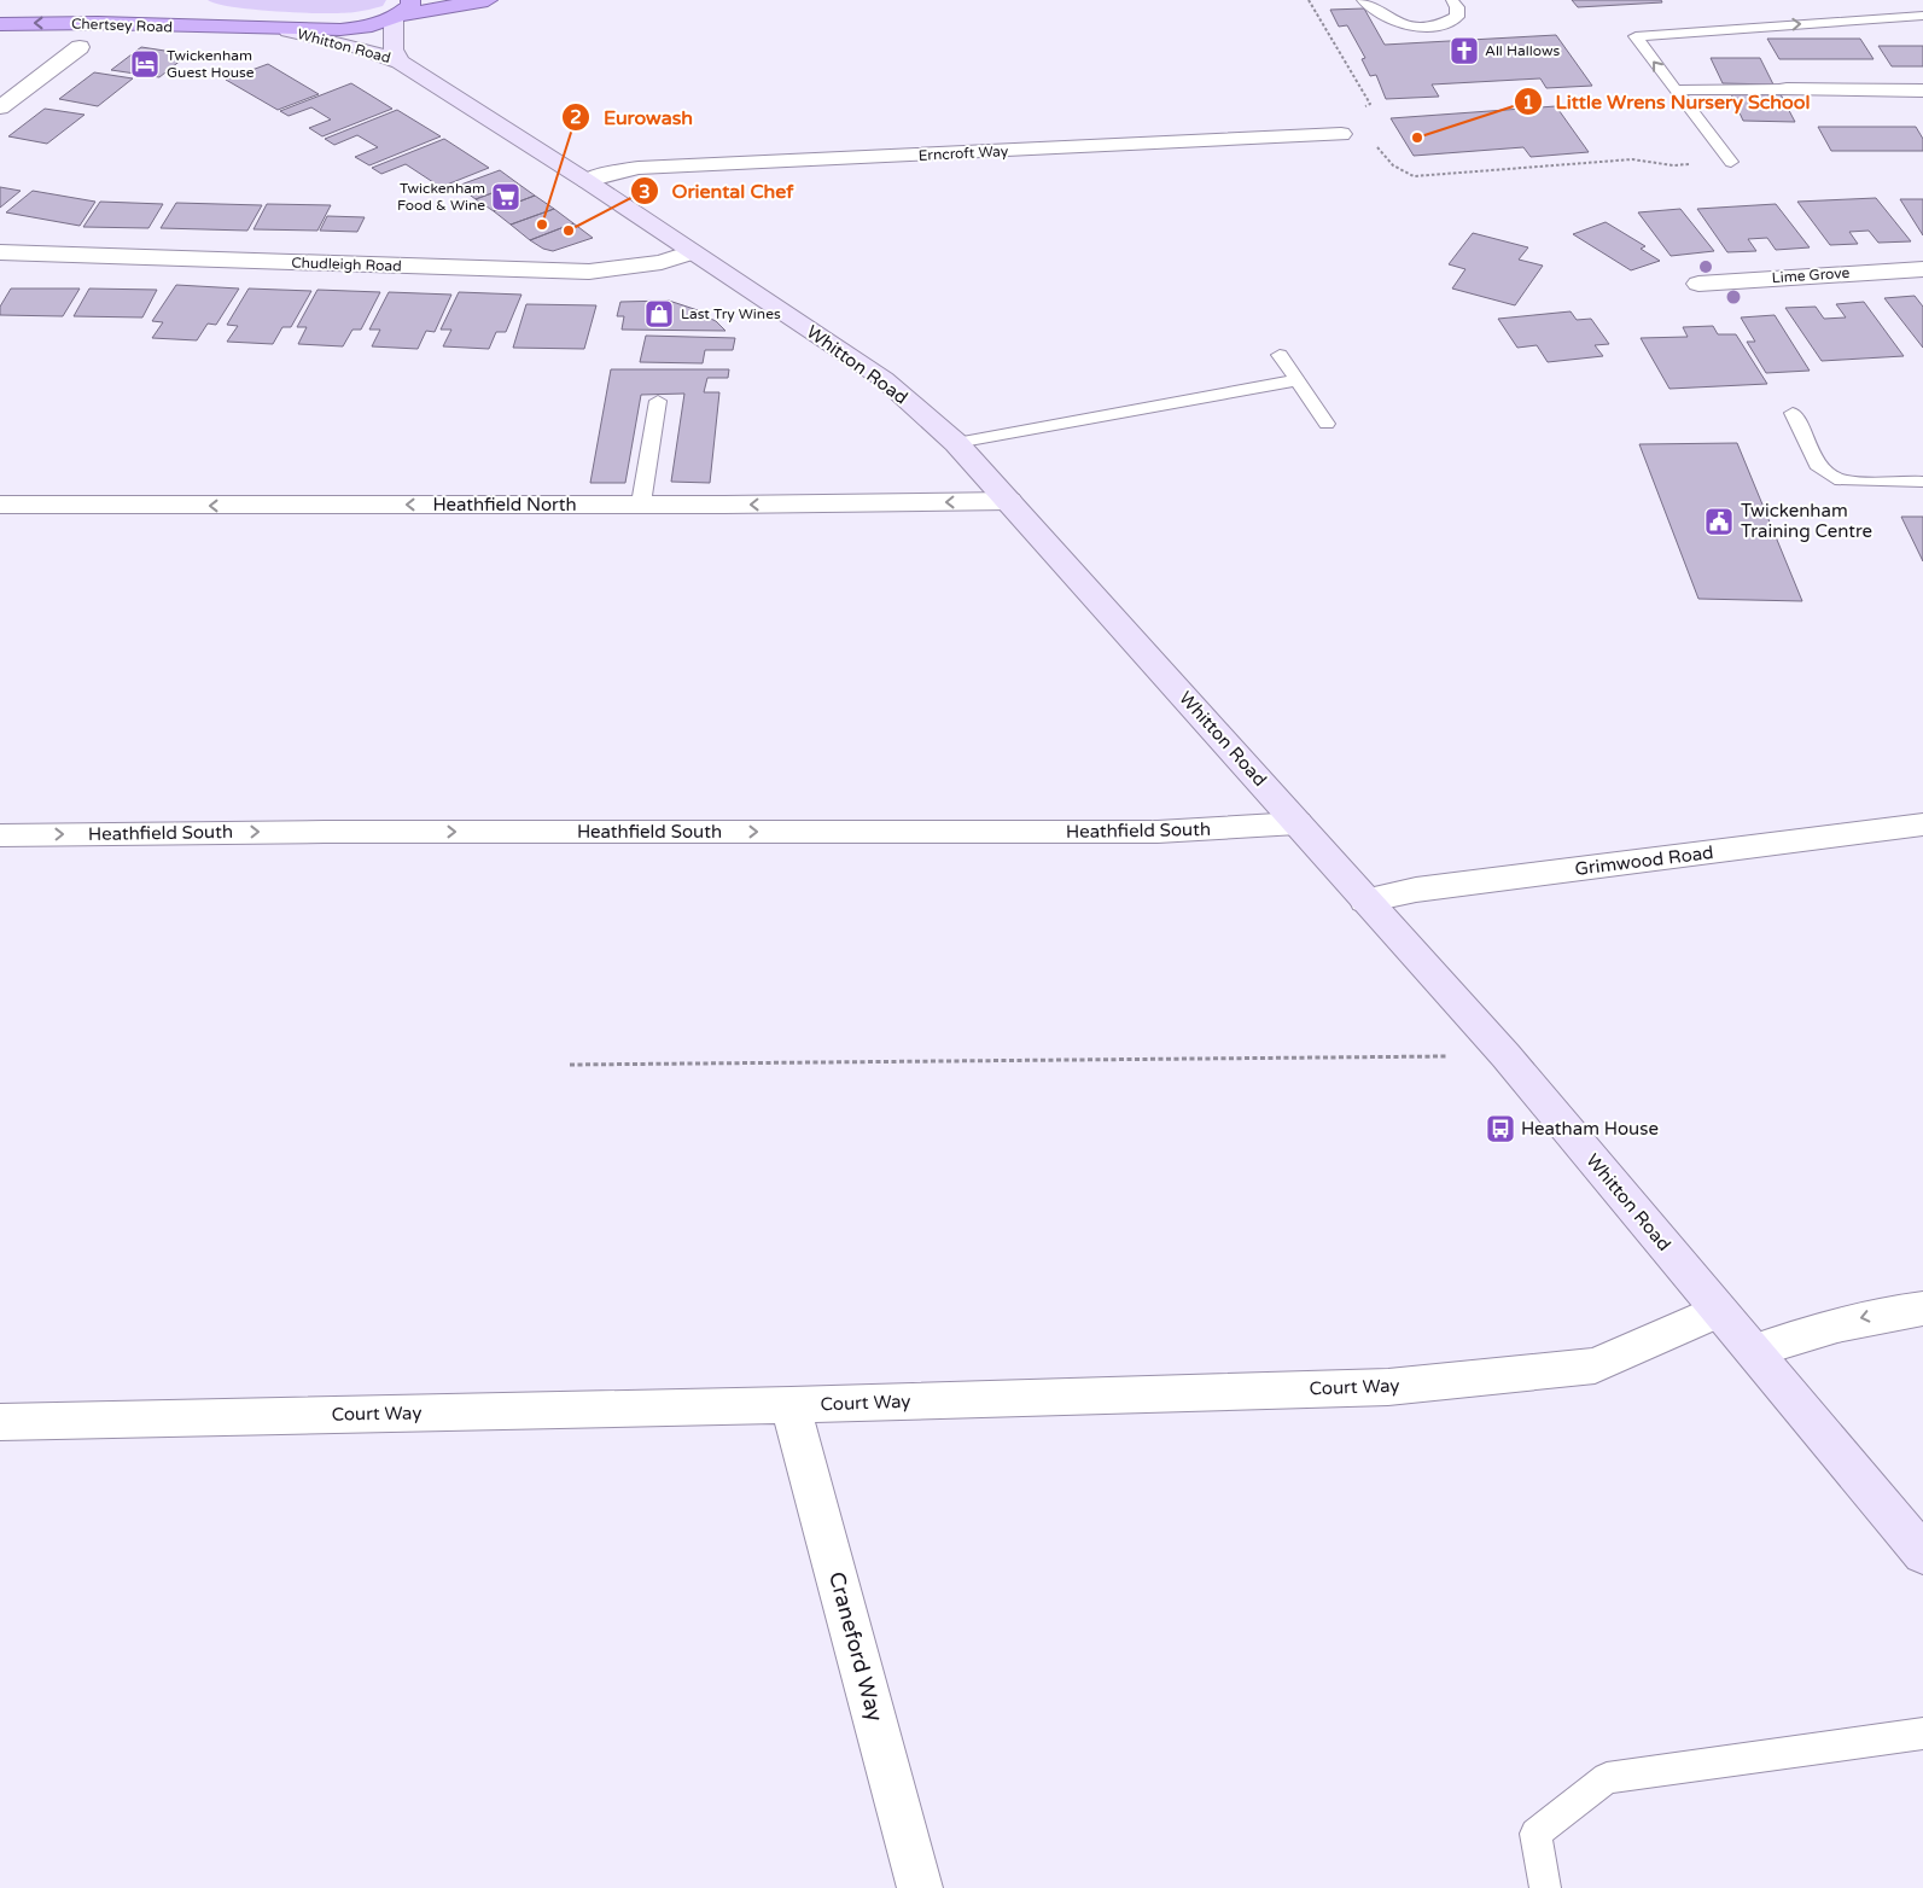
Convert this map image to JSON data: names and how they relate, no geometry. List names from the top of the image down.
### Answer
{
  "streets": {
    "highway": ["Chertsey Road"],
    "main road": ["Whitton Road"],
    "street": [
      "Erncroft Way",
      "Chudleigh Road",
      "Lime Grove",
      "Heathfield North",
      "Heathfield South",
      "Grimwood Road",
      "Court Way",
      "Craneford Way"
    ]
  },
  "crossings": [
    ["Whitton Road", "Erncroft Way"],
    ["Whitton Road", "Chudleigh Road"],
    ["Whitton Road", "Heathfield North"],
    ["Whitton Road", "Heathfield South"],
    ["Whitton Road", "Grimwood Road"],
    ["Whitton Road", "Court Way"],
    ["Court Way", "Craneford Way"]
  ],
  "one_way": ["Chertsey Road", "Heathfield North", "Heathfield South"],
  "places": {
    "church": ["All Hallows"],
    "hotel": ["Twickenham Guest House"],
    "other": ["Little Wrens Nursery School", "Eurowash", "Oriental Chef"],
    "supermarket": ["Twickenham Food & Wine"],
    "shop": ["Last Try Wines"],
    "public building": ["Twickenham Training Centre"],
    "bus stop": ["Heatham House"]
  }
}
